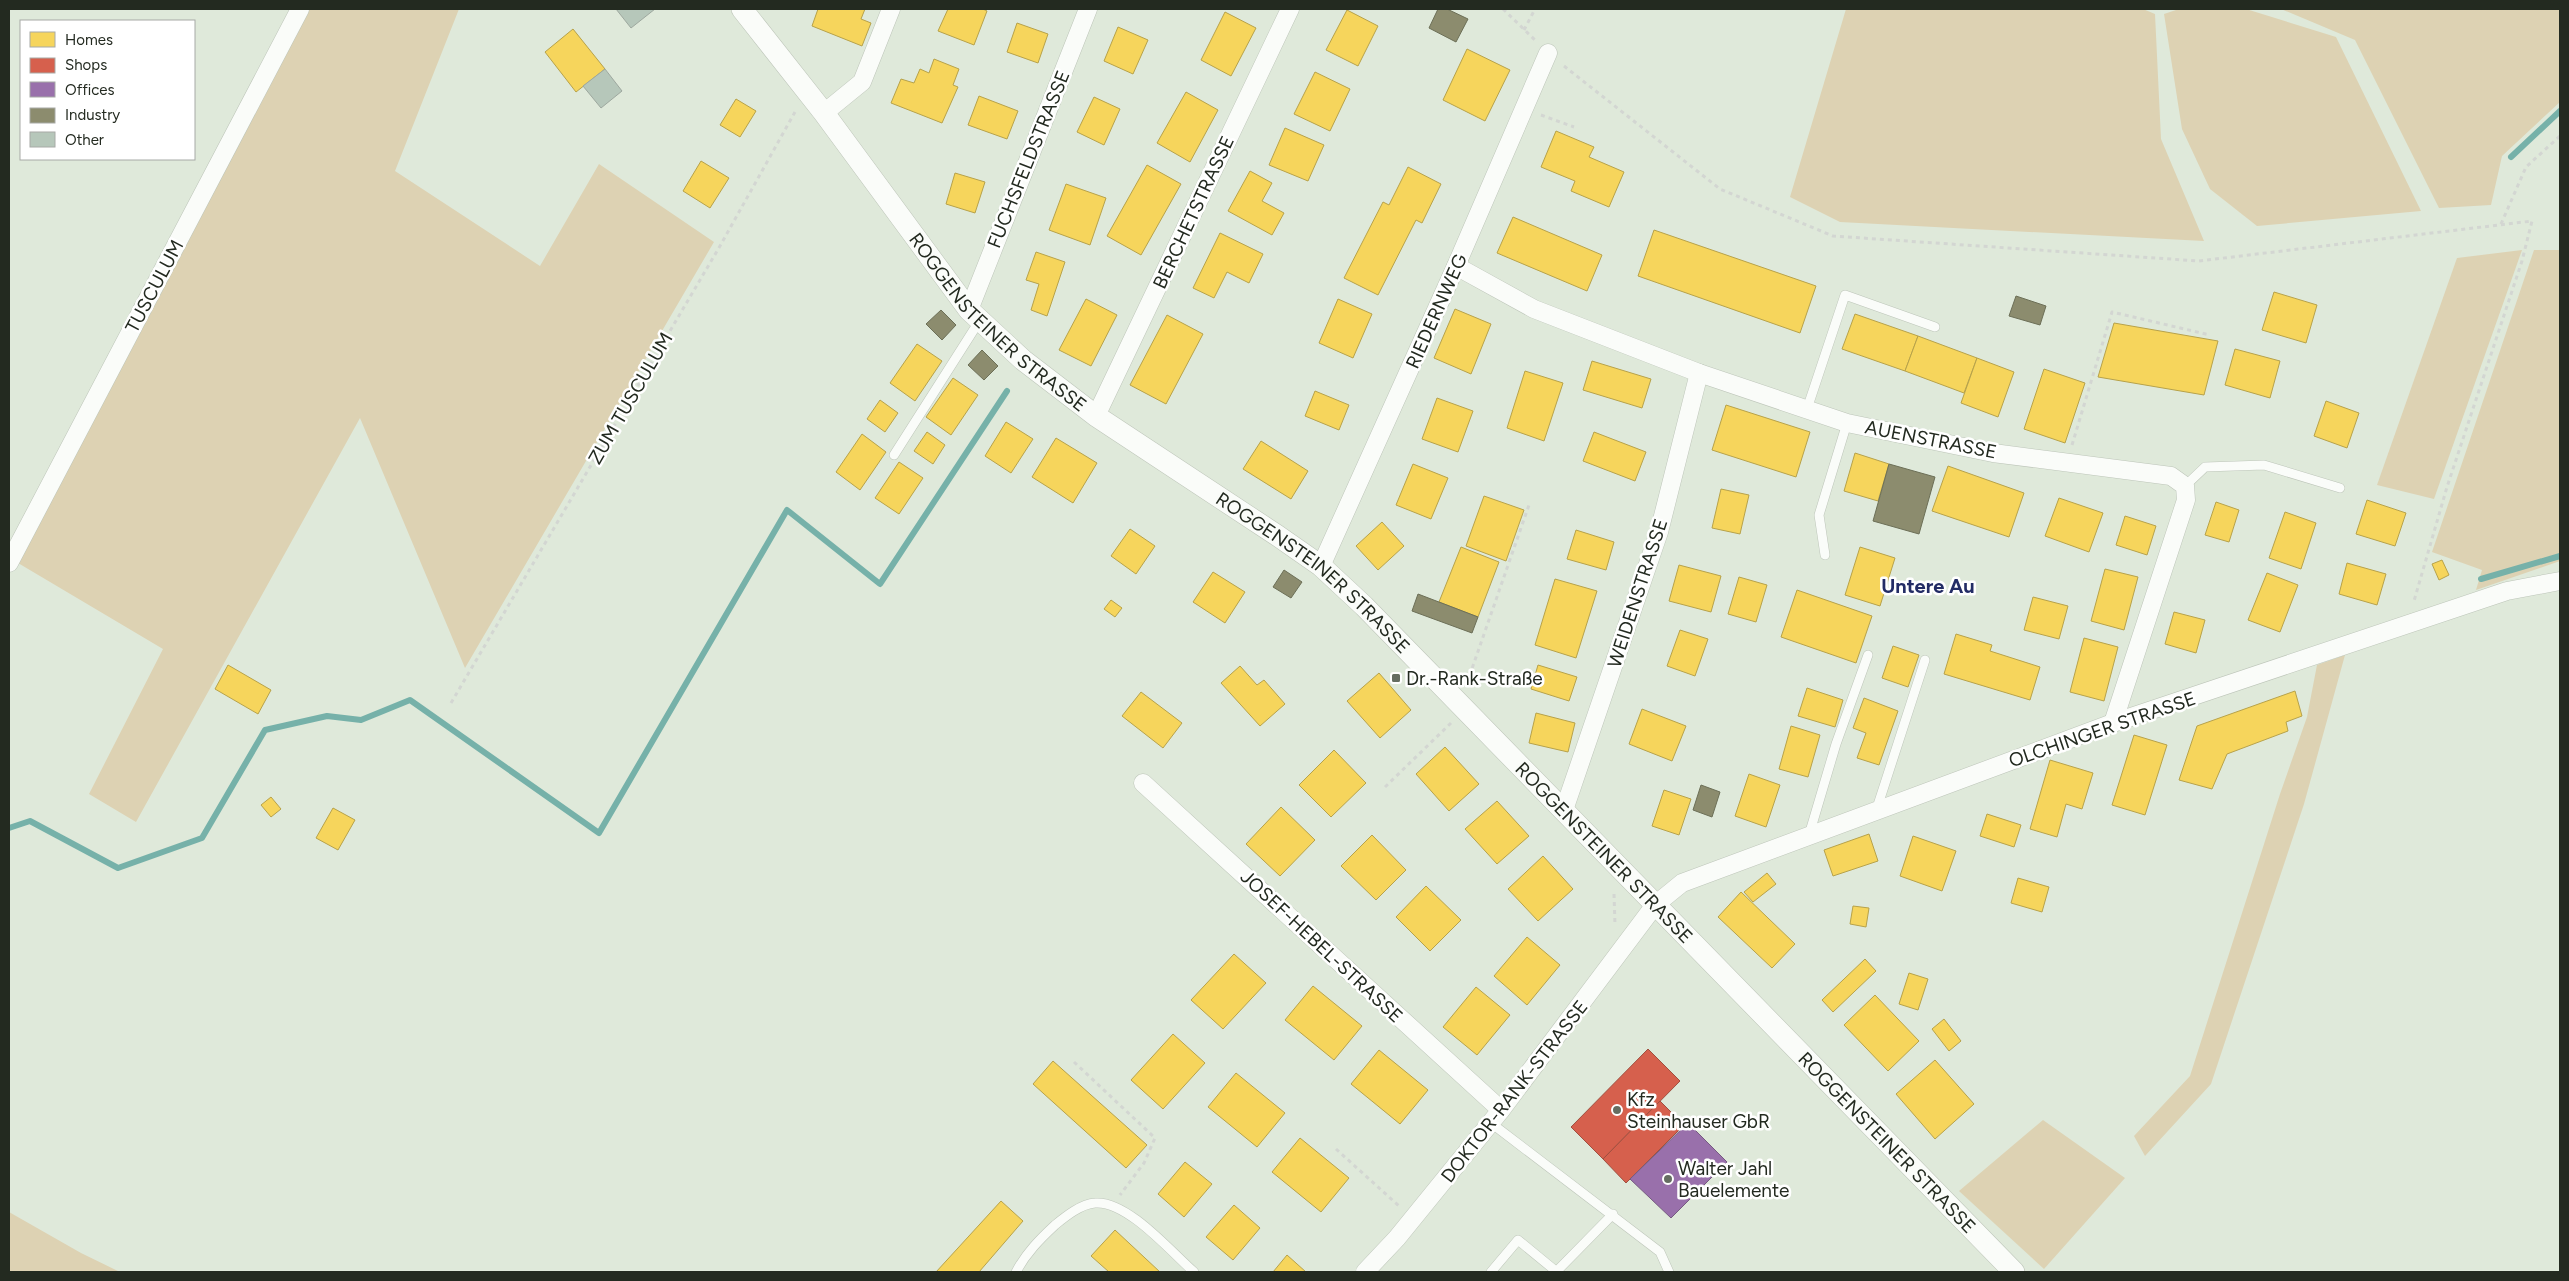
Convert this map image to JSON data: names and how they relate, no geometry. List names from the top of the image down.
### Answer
{
  "streets": {
    "street": [
      "FUCHSFELDSTRASSE",
      "BERCHETSTRASSE",
      "TUSCULUM",
      "RIEDERNWEG",
      "ROGGENSTEINER STRASSE",
      "AUENSTRASSE",
      "WEIDENSTRASSE",
      "OLCHINGER STRASSE",
      "JOSEF-HEBEL-STRASSE",
      "DOKTOR-RANK-STRASSE"
    ],
    "path": ["ZUM TUSCULUM"]
  },
  "crossings": [
    ["FUCHSFELDSTRASSE", "ROGGENSTEINER STRASSE"],
    ["BERCHETSTRASSE", "ROGGENSTEINER STRASSE"],
    ["RIEDERNWEG", "ROGGENSTEINER STRASSE"],
    ["RIEDERNWEG", "AUENSTRASSE"],
    ["ROGGENSTEINER STRASSE", "ZUM TUSCULUM"],
    ["ROGGENSTEINER STRASSE", "WEIDENSTRASSE"],
    ["ROGGENSTEINER STRASSE", "OLCHINGER STRASSE"],
    ["ROGGENSTEINER STRASSE", "DOKTOR-RANK-STRASSE"],
    ["AUENSTRASSE", "WEIDENSTRASSE"],
    ["OLCHINGER STRASSE", "DOKTOR-RANK-STRASSE"],
    ["JOSEF-HEBEL-STRASSE", "DOKTOR-RANK-STRASSE"]
  ],
  "districts": ["Untere Au"],
  "places": {
    "transit": ["Dr.-Rank-Straße"],
    "other": ["Kfz Steinhauser GbR", "Walter Jahl Bauelemente"]
  },
  "legend": [
    "Homes",
    "Shops",
    "Offices",
    "Industry",
    "Other"
  ]
}
